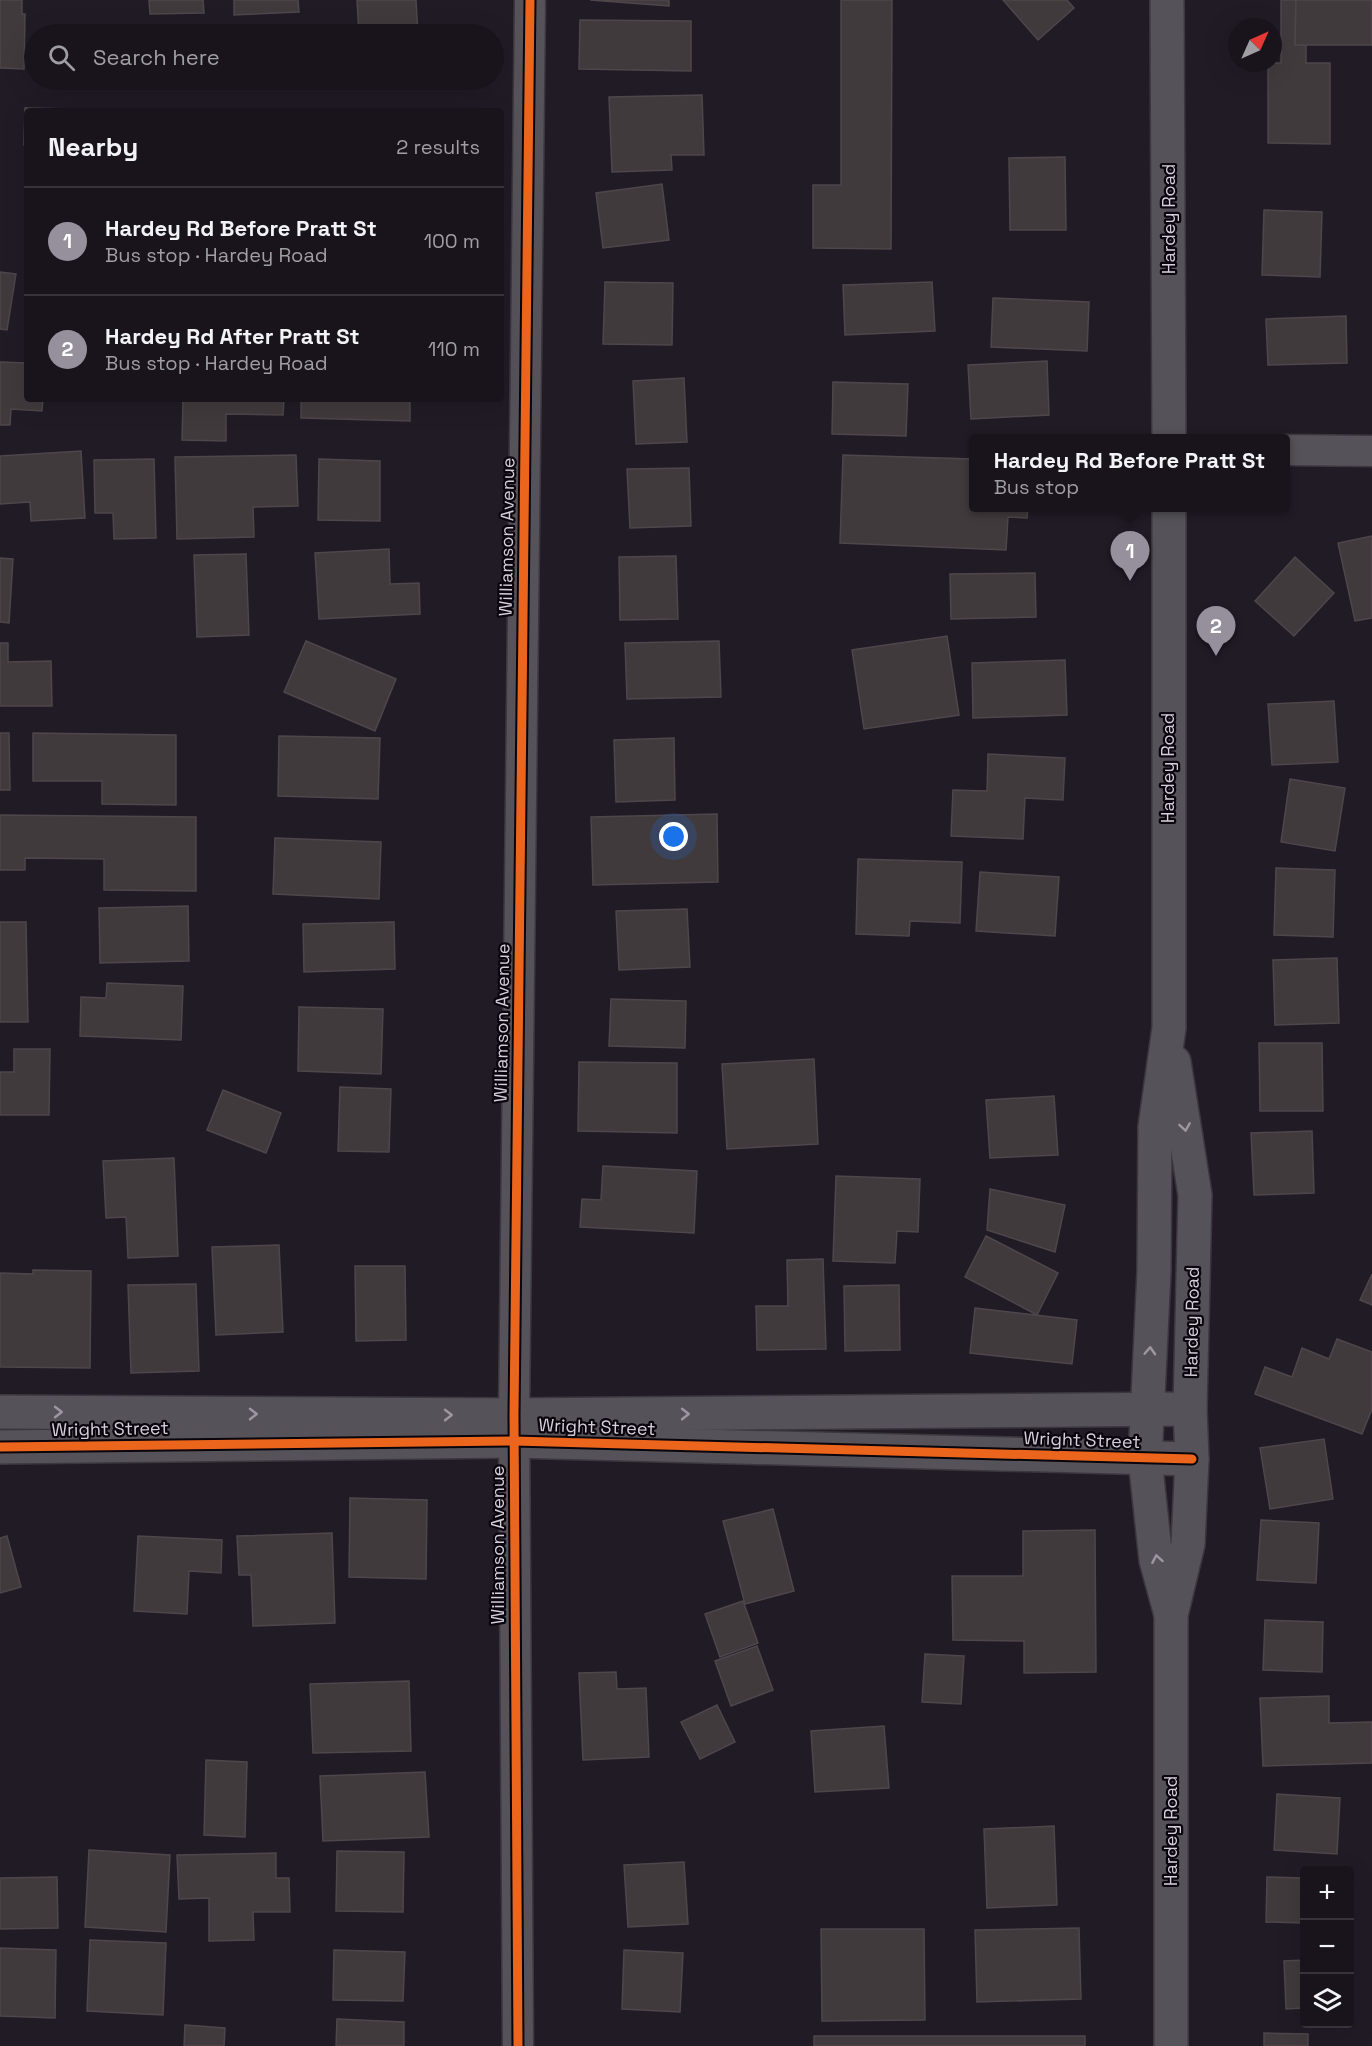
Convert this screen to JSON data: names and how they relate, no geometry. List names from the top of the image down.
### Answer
{
  "streets": {
    "street": ["Hardey Road", "Williamson Avenue", "Wright Street"]
  },
  "crossings": [
    ["Hardey Road", "Wright Street"],
    ["Williamson Avenue", "Wright Street"]
  ],
  "north": "top right",
  "page": {
    "search": "Search here",
    "heading": ["Nearby", "2 results"],
    "list": [
      {
        "mark": "1",
        "name": "Hardey Rd Before Pratt St",
        "note": "Bus stop · Hardey Road",
        "value": "100 m"
      },
      {
        "mark": "2",
        "name": "Hardey Rd After Pratt St",
        "note": "Bus stop · Hardey Road",
        "value": "110 m"
      }
    ],
    "popup": ["Hardey Rd Before Pratt St", "Bus stop"],
    "pins": ["1", "2"],
    "map_buttons": ["+", "−"]
  }
}
